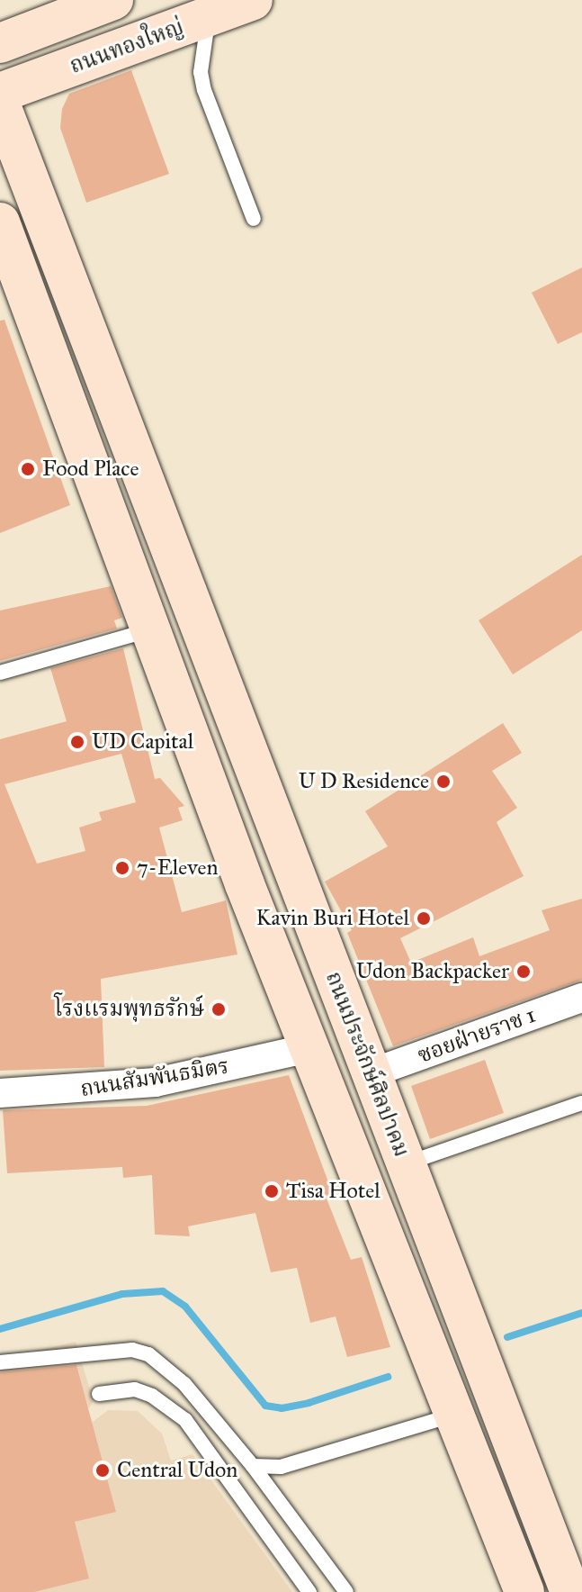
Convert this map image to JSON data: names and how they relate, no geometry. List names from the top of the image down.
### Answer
{
  "streets": {
    "street": [
      "ถนนทองใหญ่",
      "ซอยฝ่ายราช 1",
      "ถนนประจักษ์ศิลปาคม",
      "ถนนสัมพันธมิตร"
    ]
  },
  "crossings": [
    ["ซอยฝ่ายราช 1", "ถนนประจักษ์ศิลปาคม"]
  ],
  "places": [
    "Food Place",
    "UD Capital",
    "U D Residence",
    "7-Eleven",
    "Kavin Buri Hotel",
    "Udon Backpacker",
    "โรงเเรมพุทธรักษ์",
    "Tisa Hotel",
    "Central Udon"
  ]
}
